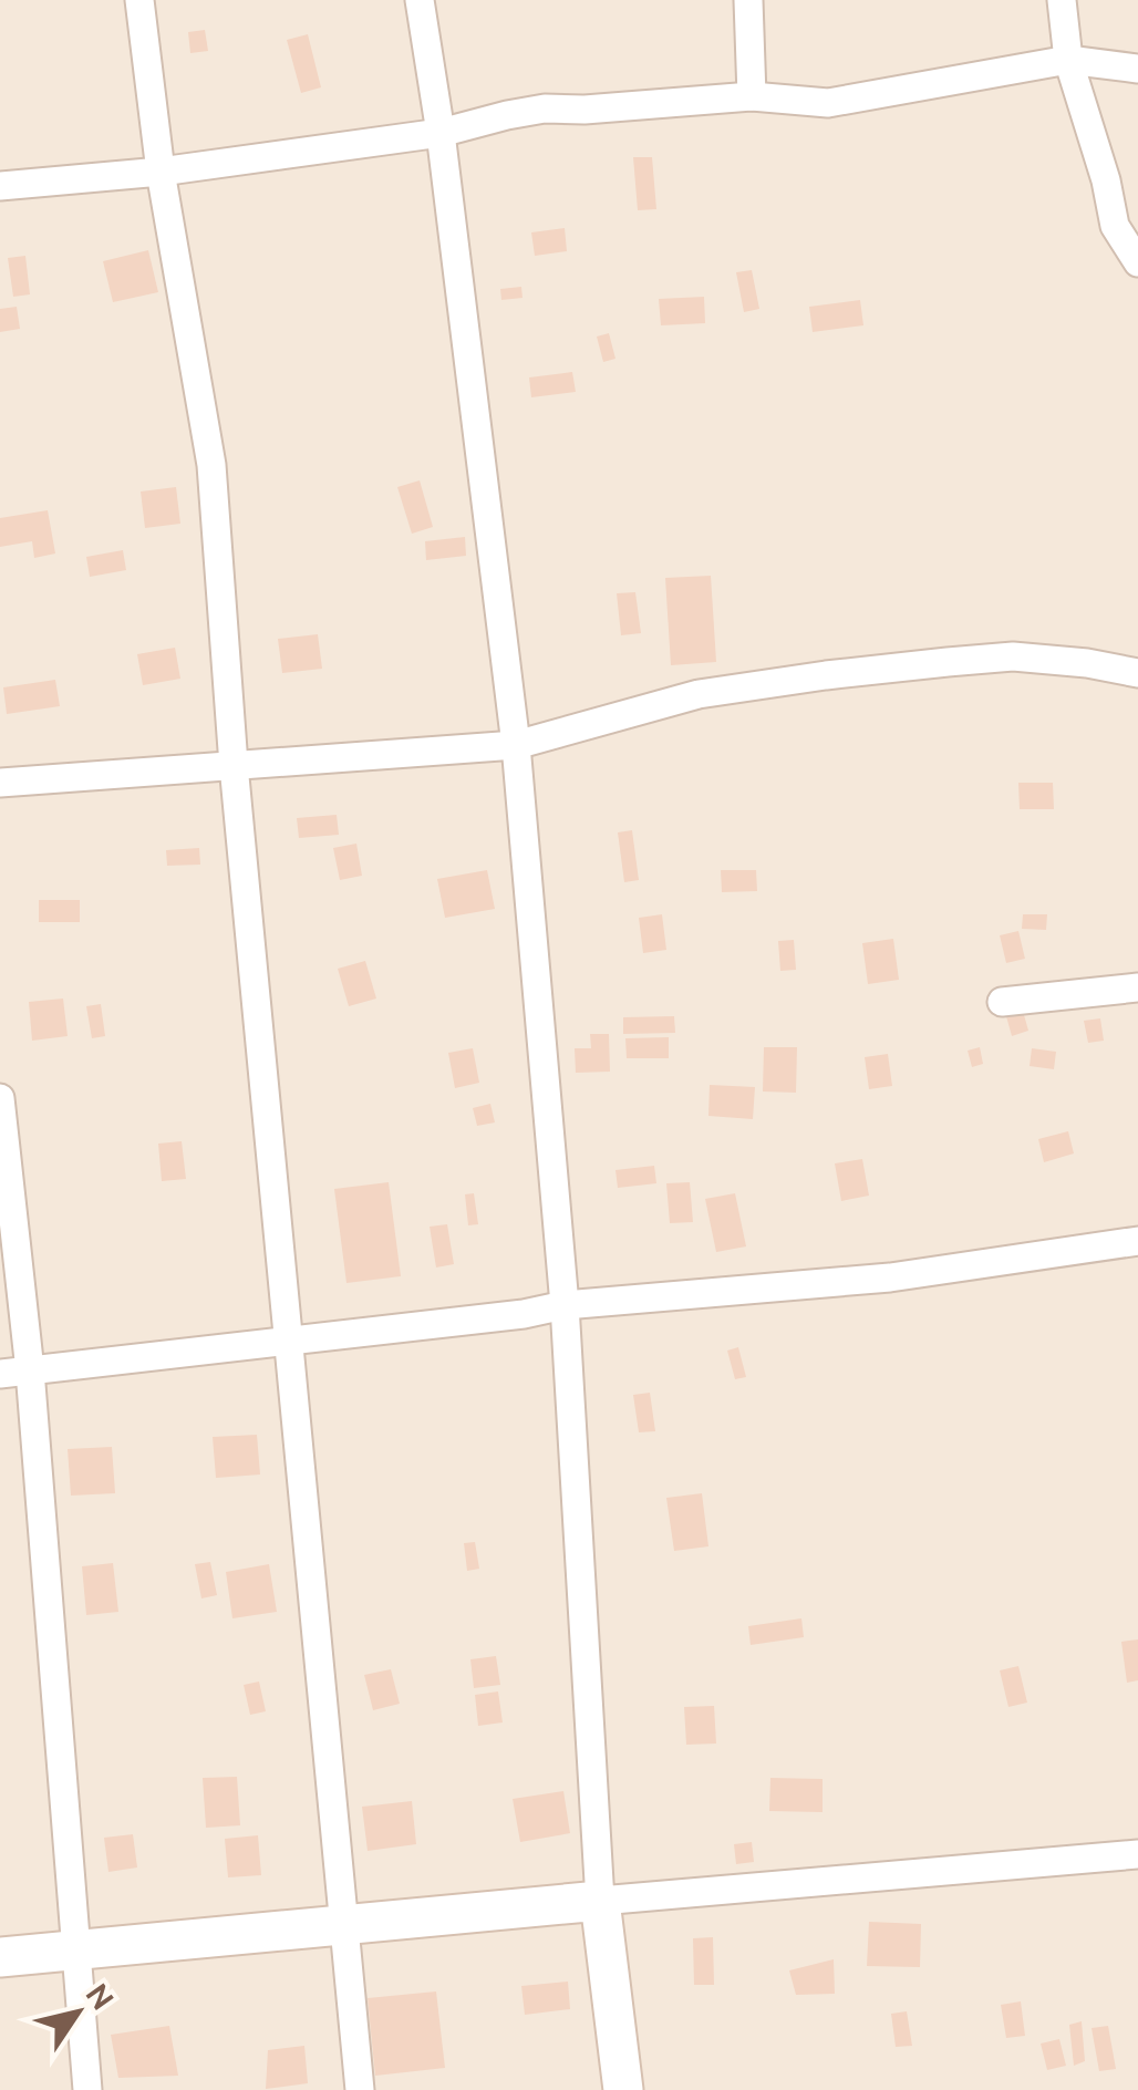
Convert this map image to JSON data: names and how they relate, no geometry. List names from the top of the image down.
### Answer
{
  "north": "top right"
}
